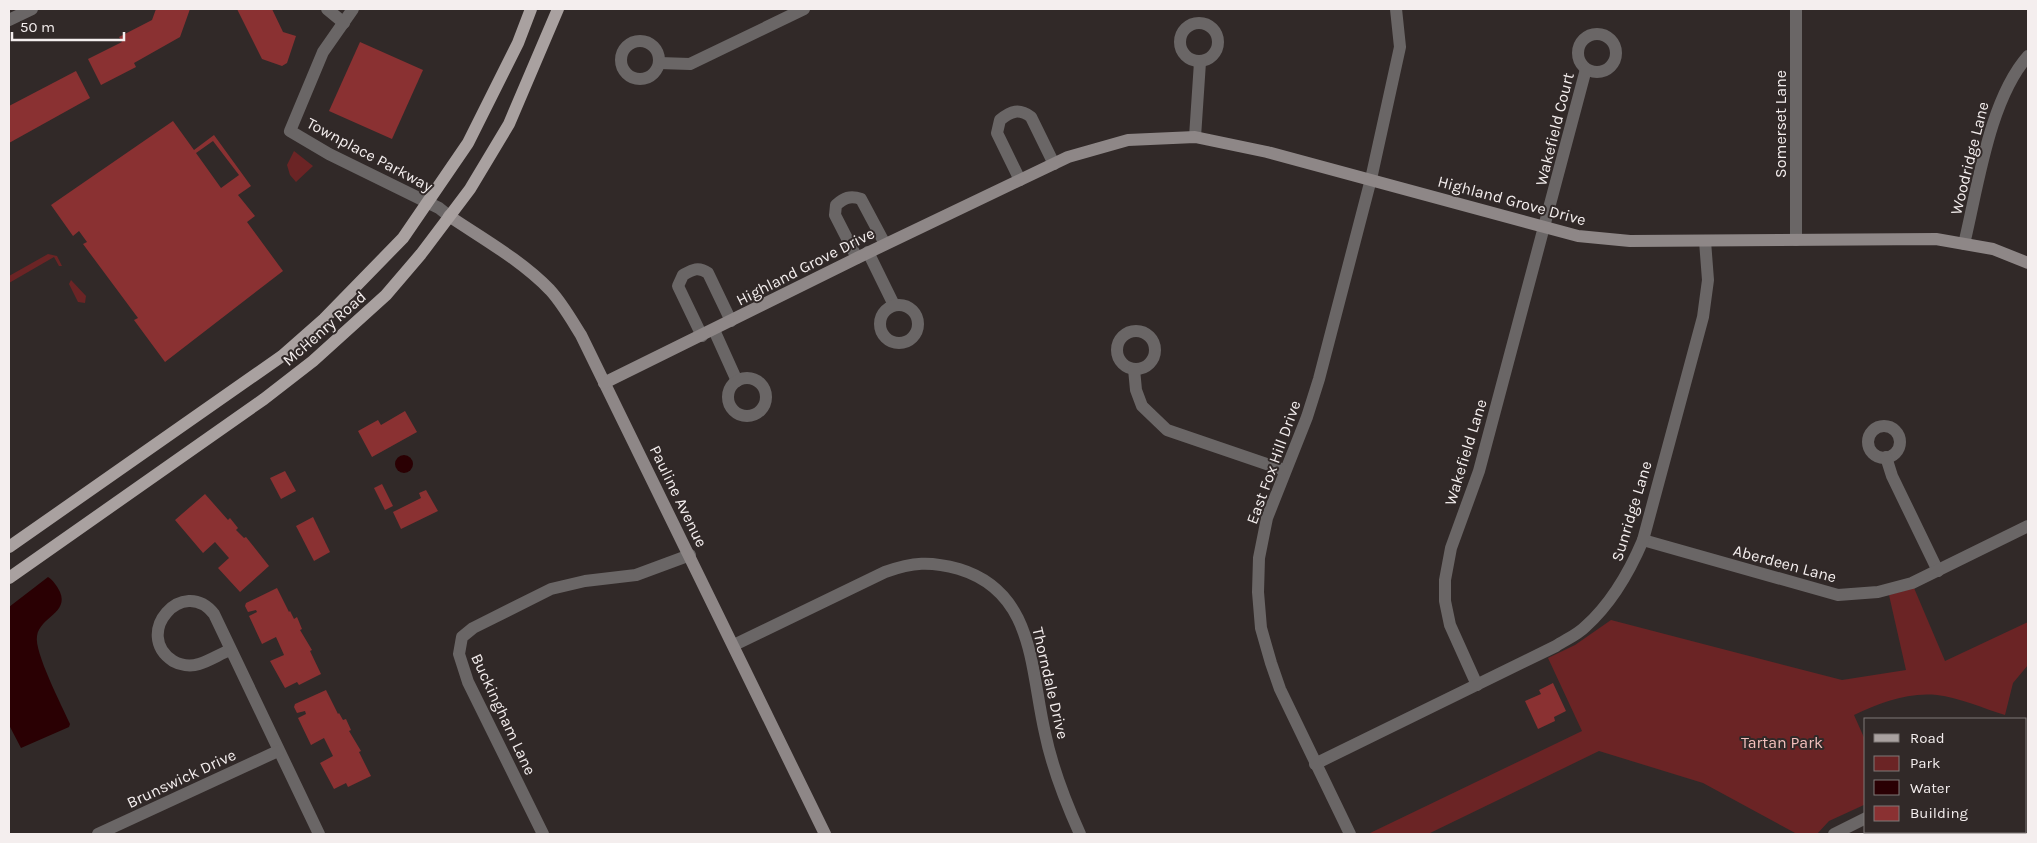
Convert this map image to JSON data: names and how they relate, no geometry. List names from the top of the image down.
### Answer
{
  "streets": {
    "main road": ["McHenry Road"],
    "street": [
      "Somerset Lane",
      "Wakefield Court",
      "Townplace Parkway",
      "Woodridge Lane",
      "Highland Grove Drive",
      "Wakefield Lane",
      "East Fox Hill Drive",
      "Pauline Avenue",
      "Sunridge Lane",
      "Aberdeen Lane",
      "Thorndale Drive",
      "Buckingham Lane",
      "Brunswick Drive"
    ]
  },
  "crossings": [
    ["Somerset Lane", "Highland Grove Drive"],
    ["Wakefield Court", "Highland Grove Drive"],
    ["Wakefield Court", "Wakefield Lane"],
    ["Townplace Parkway", "McHenry Road"],
    ["Townplace Parkway", "Pauline Avenue"],
    ["Woodridge Lane", "Highland Grove Drive"],
    ["Highland Grove Drive", "Wakefield Lane"],
    ["Highland Grove Drive", "East Fox Hill Drive"],
    ["Highland Grove Drive", "Pauline Avenue"],
    ["Highland Grove Drive", "Sunridge Lane"],
    ["McHenry Road", "Pauline Avenue"],
    ["Wakefield Lane", "Sunridge Lane"],
    ["East Fox Hill Drive", "Sunridge Lane"],
    ["Pauline Avenue", "Thorndale Drive"],
    ["Pauline Avenue", "Buckingham Lane"],
    ["Sunridge Lane", "Aberdeen Lane"]
  ],
  "parks": ["Tartan Park"],
  "legend": [
    "Road",
    "Park",
    "Water",
    "Building"
  ],
  "scale_bar": "50 m"
}
